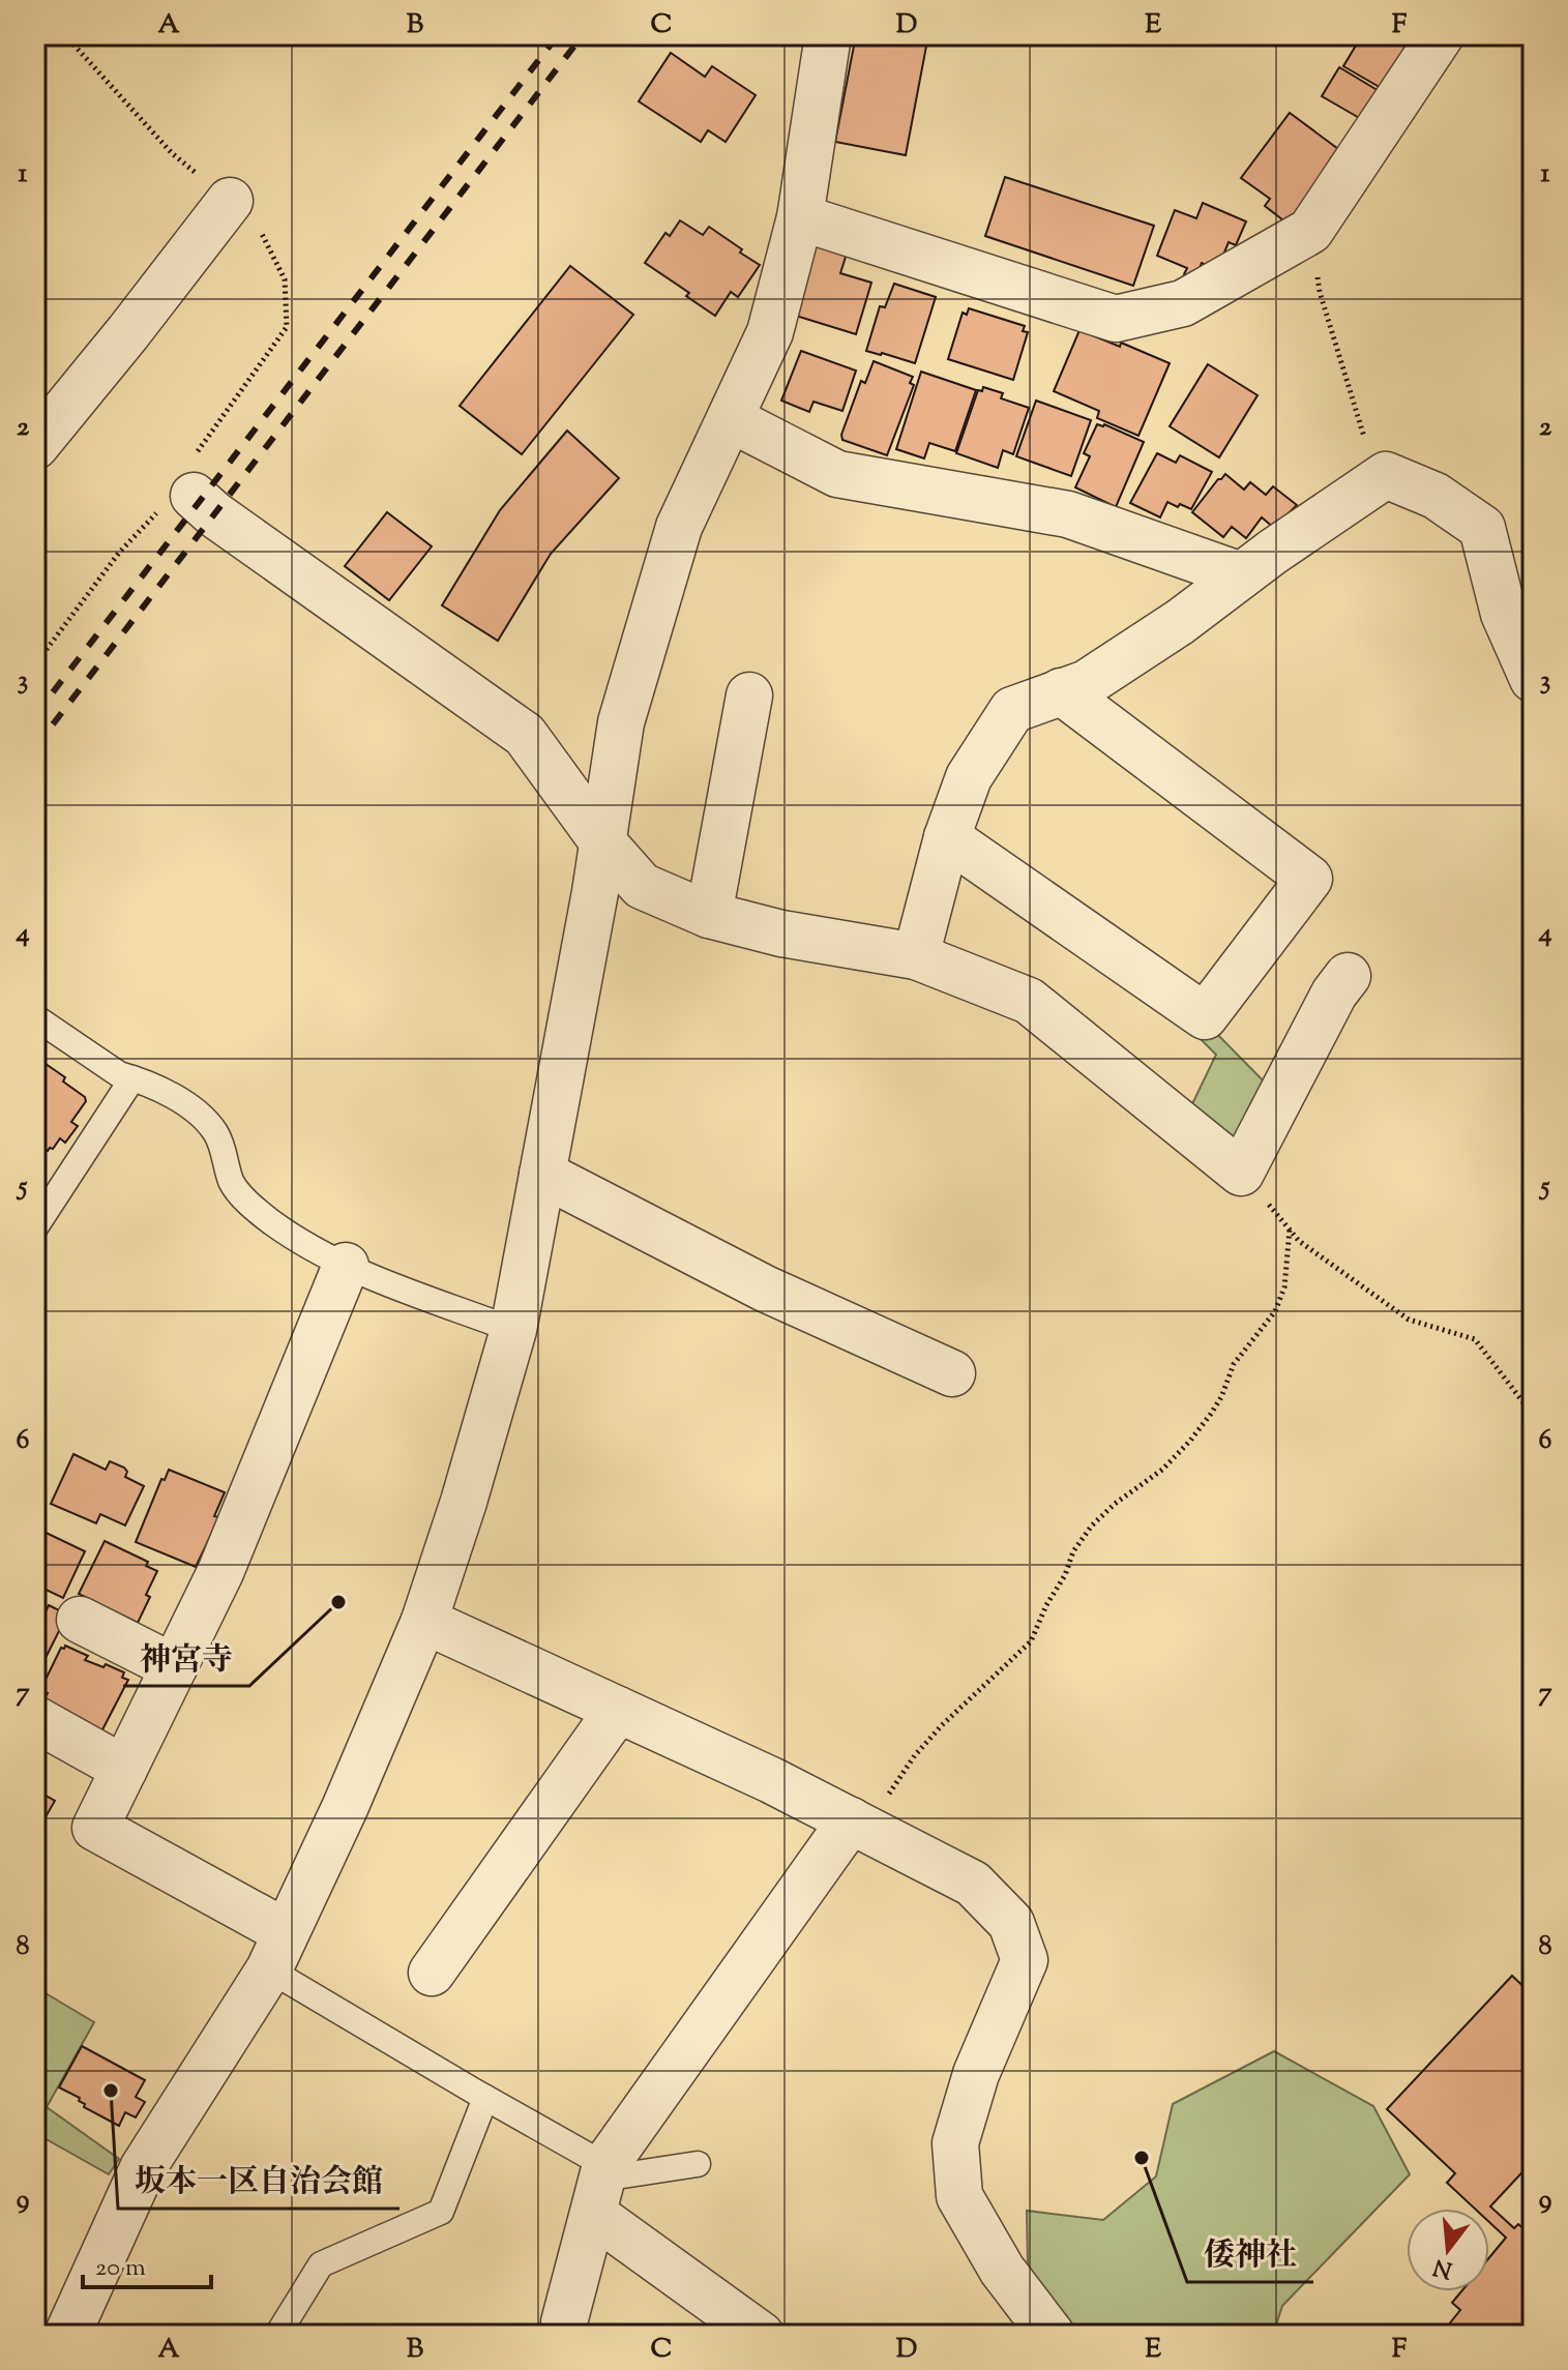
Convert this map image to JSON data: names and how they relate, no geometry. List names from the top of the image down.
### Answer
{
  "places": ["神宮寺", "坂本一区自治会館", "倭神社"],
  "scale_bar": "20 m",
  "north": "bottom",
  "grid": {
    "columns": [
      "A",
      "B",
      "C",
      "D",
      "E",
      "F"
    ],
    "rows": [
      "1",
      "2",
      "3",
      "4",
      "5",
      "6",
      "7",
      "8",
      "9"
    ]
  }
}
